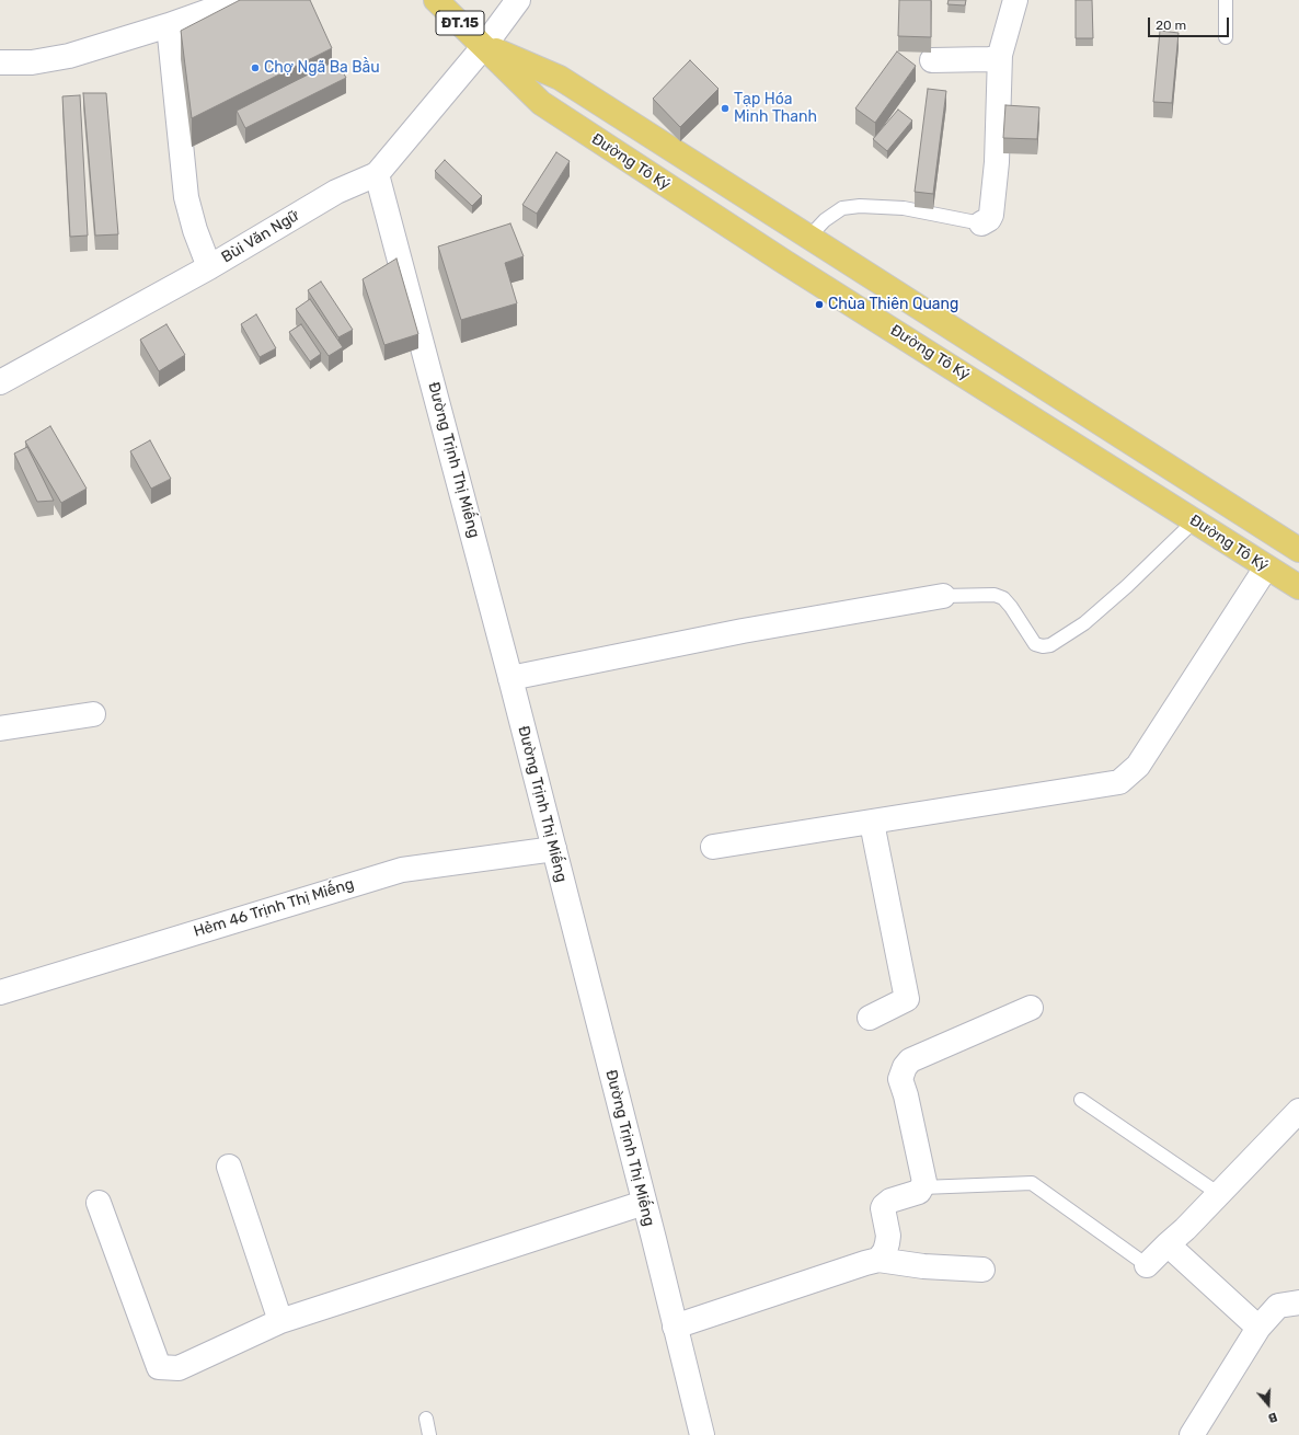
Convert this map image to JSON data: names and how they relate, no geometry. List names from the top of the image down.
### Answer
{
  "streets": {
    "main road": ["ĐT.15", "Đường Tô Ký"],
    "street": ["Bùi Văn Ngữ", "Đường Trịnh Thị Miếng", "Hẻm 46 Trịnh Thị Miếng"]
  },
  "crossings": [
    ["Đường Tô Ký", "Bùi Văn Ngữ"],
    ["Bùi Văn Ngữ", "Đường Trịnh Thị Miếng"],
    ["Đường Trịnh Thị Miếng", "Hẻm 46 Trịnh Thị Miếng"]
  ],
  "places": ["Chợ Ngã Ba Bầu", "Tạp Hóa Minh Thanh", "Chùa Thiên Quang"],
  "scale_bar": "20 m",
  "north": "bottom"
}
